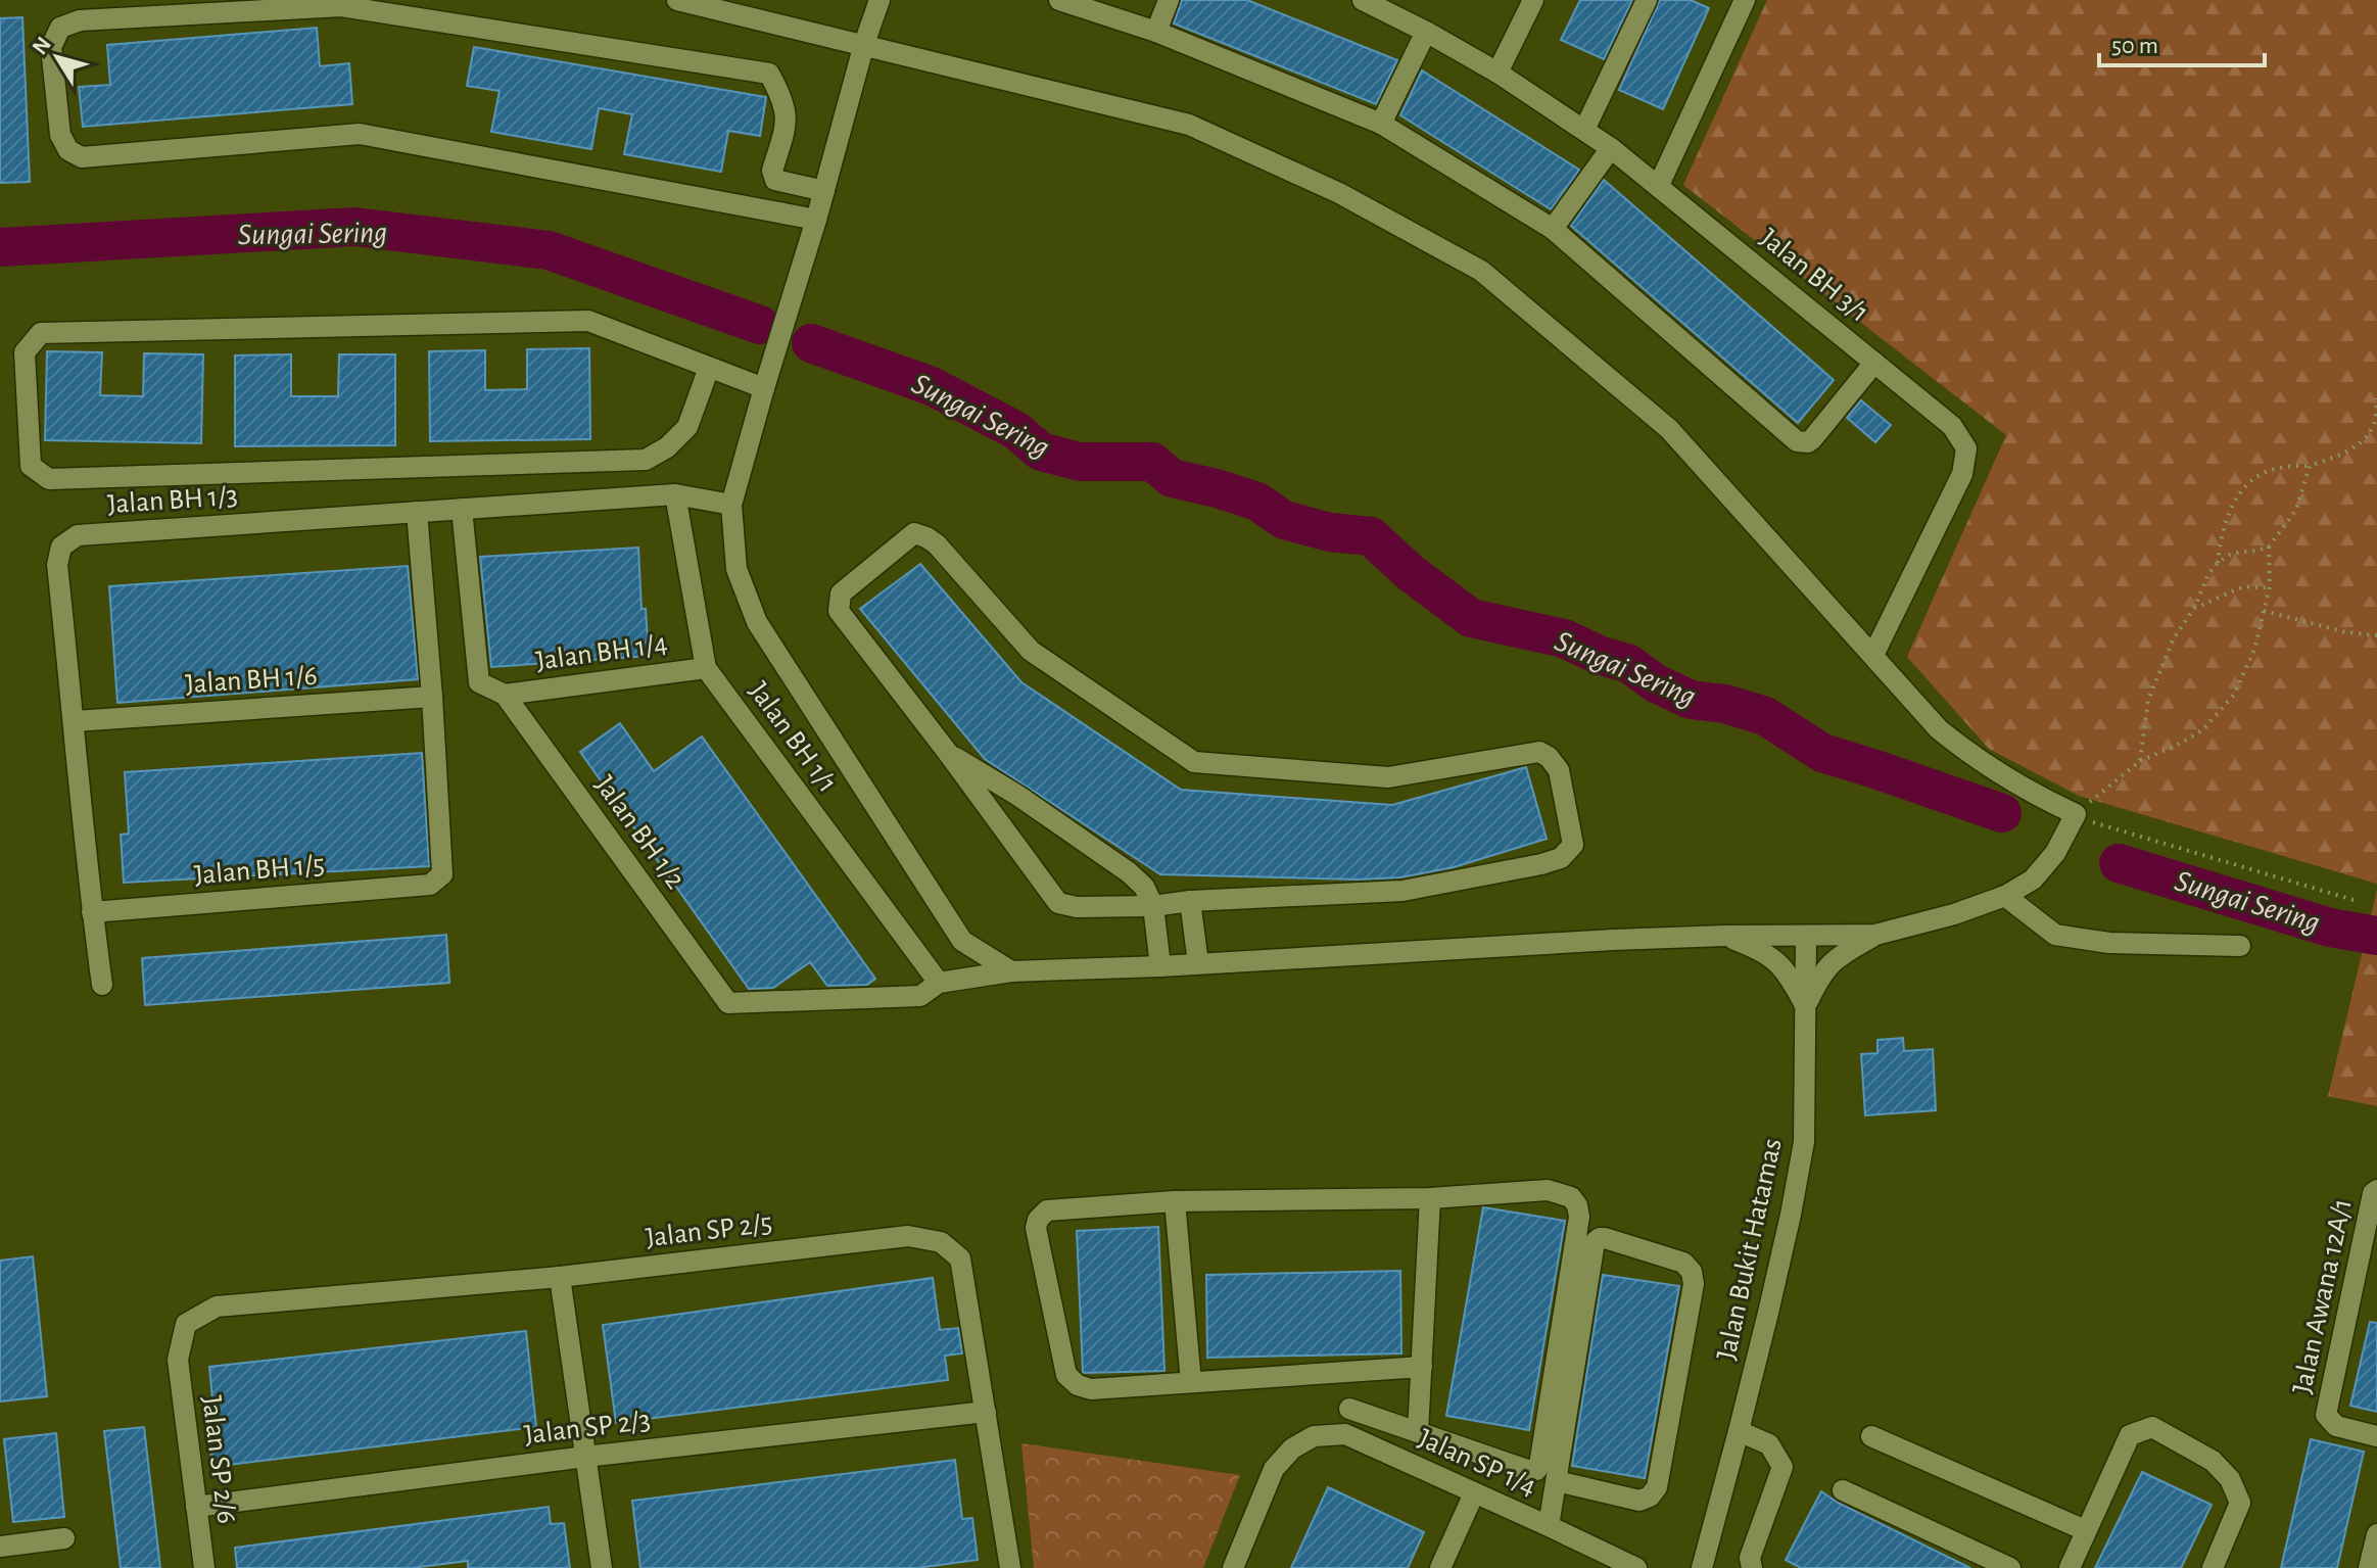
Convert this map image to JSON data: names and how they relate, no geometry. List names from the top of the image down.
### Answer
{
  "streets": {
    "street": [
      "Jalan BH 3/1",
      "Jalan BH 1/3",
      "Jalan BH 1/4",
      "Jalan BH 1/6",
      "Jalan BH 1/1",
      "Jalan BH 1/2",
      "Jalan BH 1/5",
      "Jalan SP 2/5",
      "Jalan Bukit Hatamas",
      "Jalan Awana 12A/1",
      "Jalan SP 2/3",
      "Jalan SP 2/6",
      "Jalan SP 1/4"
    ]
  },
  "crossings": [
    ["Jalan BH 1/3", "Jalan BH 1/6"],
    ["Jalan BH 1/3", "Jalan BH 1/1"],
    ["Jalan BH 1/3", "Jalan BH 1/2"],
    ["Jalan BH 1/3", "Jalan BH 1/5"],
    ["Jalan BH 1/4", "Jalan BH 1/1"],
    ["Jalan BH 1/4", "Jalan BH 1/2"],
    ["Jalan BH 1/6", "Jalan BH 1/5"],
    ["Jalan BH 1/1", "Jalan BH 1/2"],
    ["Jalan SP 2/5", "Jalan SP 2/3"],
    ["Jalan SP 2/5", "Jalan SP 2/6"],
    ["Jalan SP 2/3", "Jalan SP 2/6"]
  ],
  "water": ["Sungai Sering"],
  "scale_bar": "50 m",
  "north": "top left"
}
